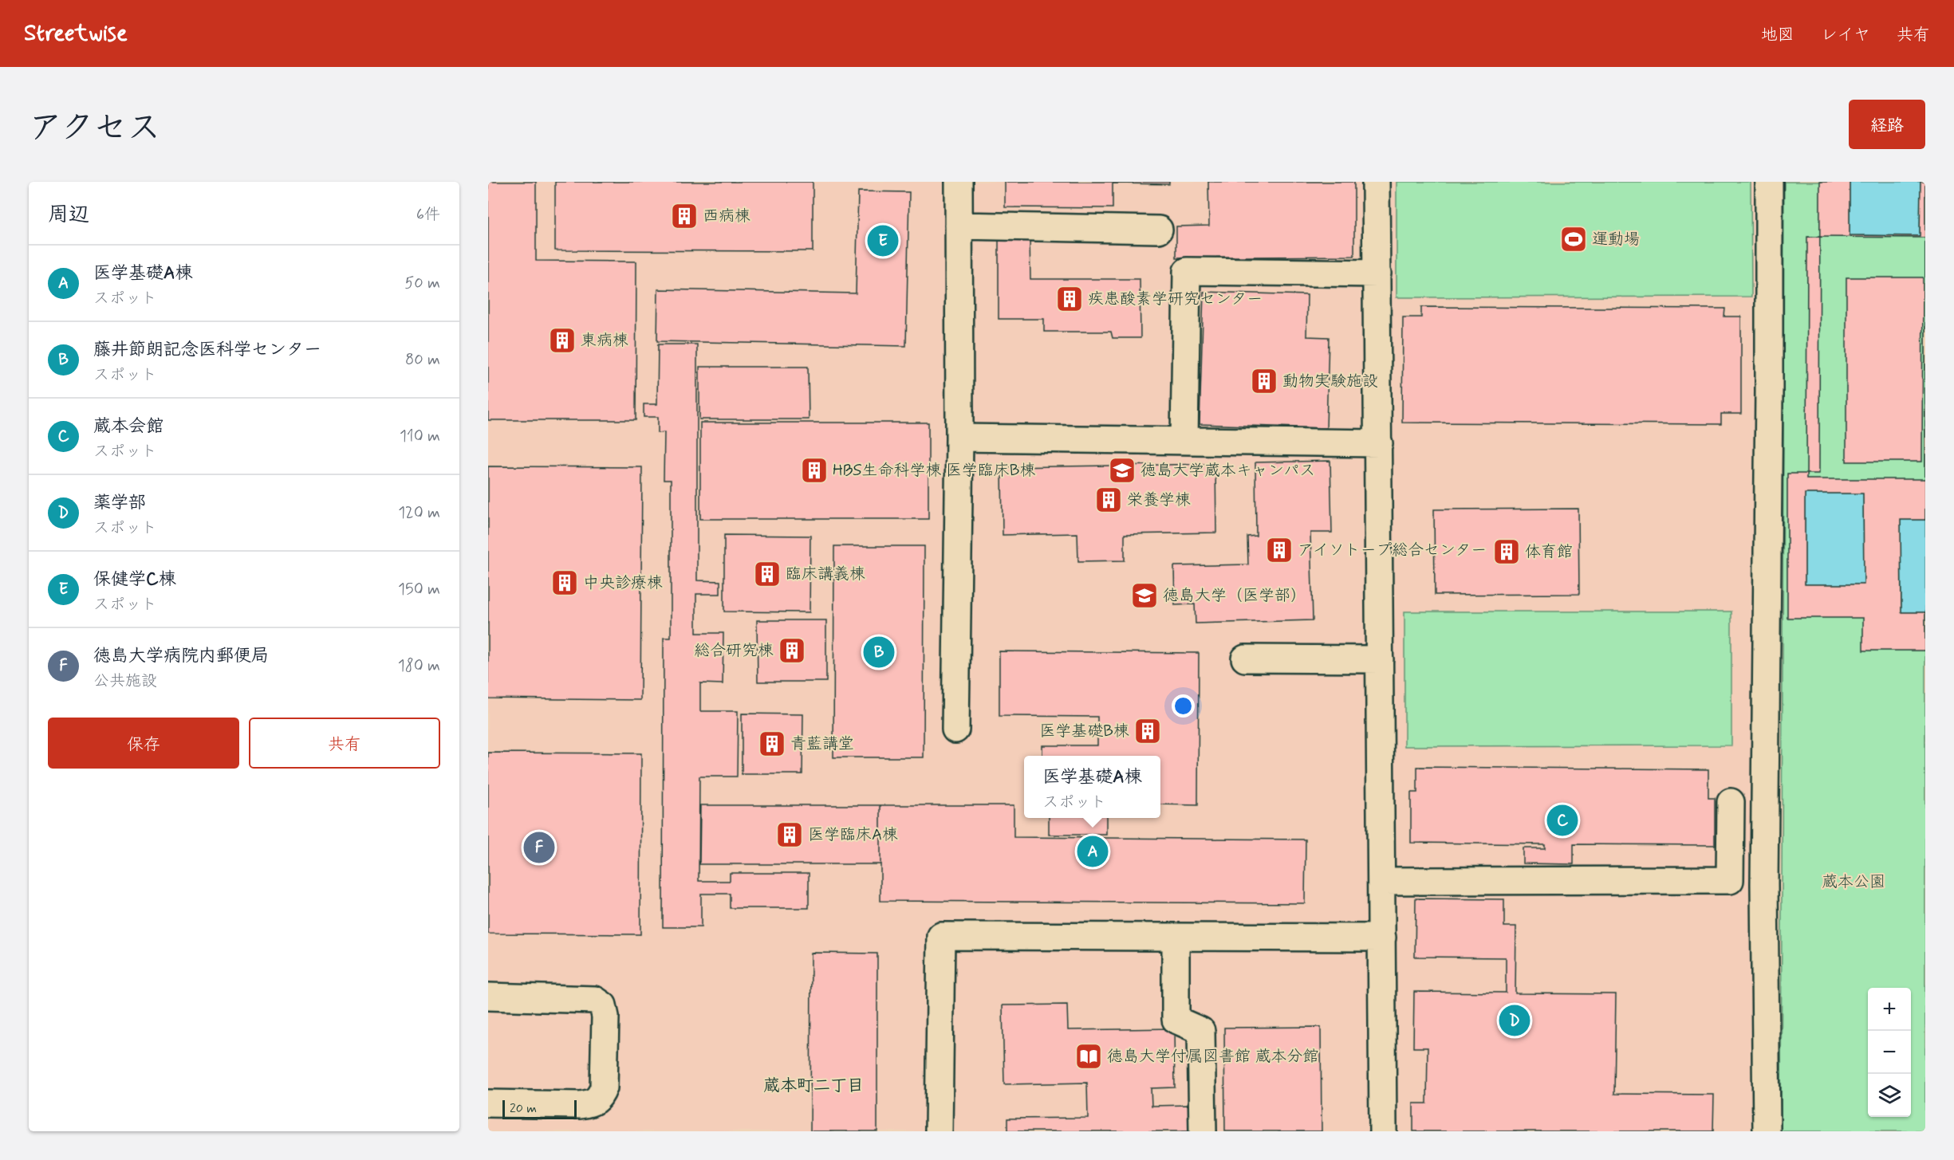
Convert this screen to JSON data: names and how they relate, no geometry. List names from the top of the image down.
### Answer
{
  "districts": ["蔵本町二丁目"],
  "parks": ["蔵本公園"],
  "places": {
    "building": [
      "西病棟",
      "疾患酸素学研究センター",
      "東病棟",
      "動物実験施設",
      "HBS生命科学棟 医学臨床B棟",
      "栄養学棟",
      "アイソトープ総合センター",
      "体育館",
      "臨床講義棟",
      "中央診療棟",
      "総合研究棟",
      "医学基礎B棟",
      "青藍講堂",
      "医学臨床A棟"
    ],
    "sports": ["運動場"],
    "school or university": ["徳島大学蔵本キャンパス", "徳島大学（医学部）"],
    "library": ["徳島大学付属図書館 蔵本分館"]
  },
  "scale_bar": "20 m",
  "page": {
    "header": "Streetwise",
    "nav": ["地図", "レイヤ", "共有"],
    "title": "アクセス",
    "buttons": [
      "経路",
      ["保存", "共有"]
    ],
    "heading": ["周辺", "6件"],
    "pins": [
      "E",
      "B",
      "C",
      "F",
      "A",
      "D"
    ],
    "list": [
      {
        "mark": "A",
        "name": "医学基礎A棟",
        "note": "スポット",
        "value": "50 m"
      },
      {
        "mark": "B",
        "name": "藤井節朗記念医科学センター",
        "note": "スポット",
        "value": "80 m"
      },
      {
        "mark": "C",
        "name": "蔵本会館",
        "note": "スポット",
        "value": "110 m"
      },
      {
        "mark": "D",
        "name": "薬学部",
        "note": "スポット",
        "value": "120 m"
      },
      {
        "mark": "E",
        "name": "保健学C棟",
        "note": "スポット",
        "value": "150 m"
      },
      {
        "mark": "F",
        "name": "徳島大学病院内郵便局",
        "note": "公共施設",
        "value": "180 m"
      }
    ],
    "popup": ["医学基礎A棟", "スポット"],
    "map_buttons": ["+", "−"],
    "scale": "20 m"
  }
}
